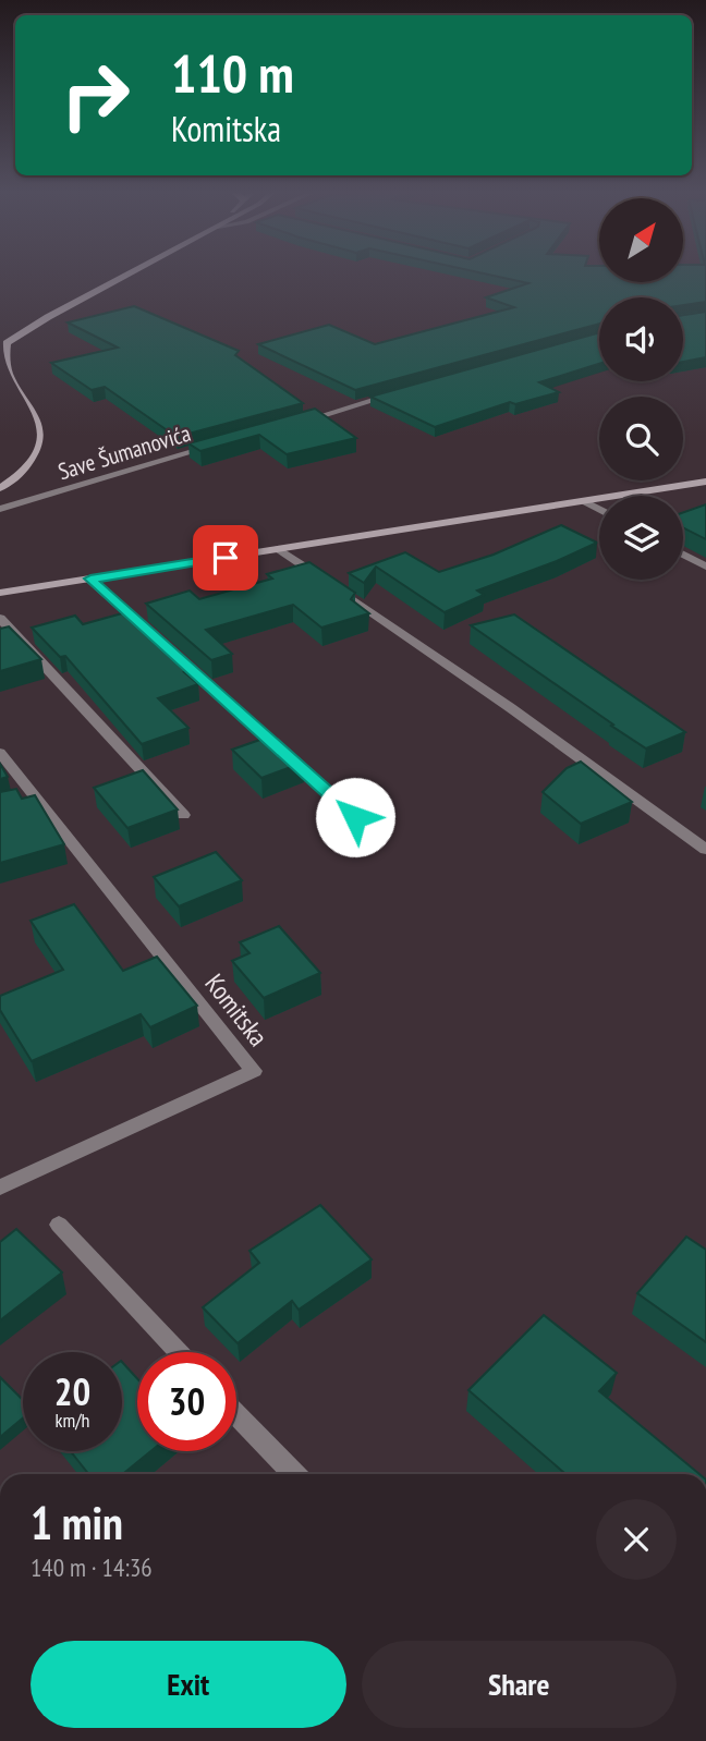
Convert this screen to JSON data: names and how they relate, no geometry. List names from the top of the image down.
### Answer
{
  "streets": {
    "street": ["Save Šumanovića", "Komitska"]
  },
  "north": "top right",
  "page": {
    "turn": ["110 m", "Komitska"],
    "speed": "20 km/h",
    "limit": "30",
    "heading": ["1 min", "140 m · 14:36"],
    "buttons": ["Exit", "Share"]
  }
}
